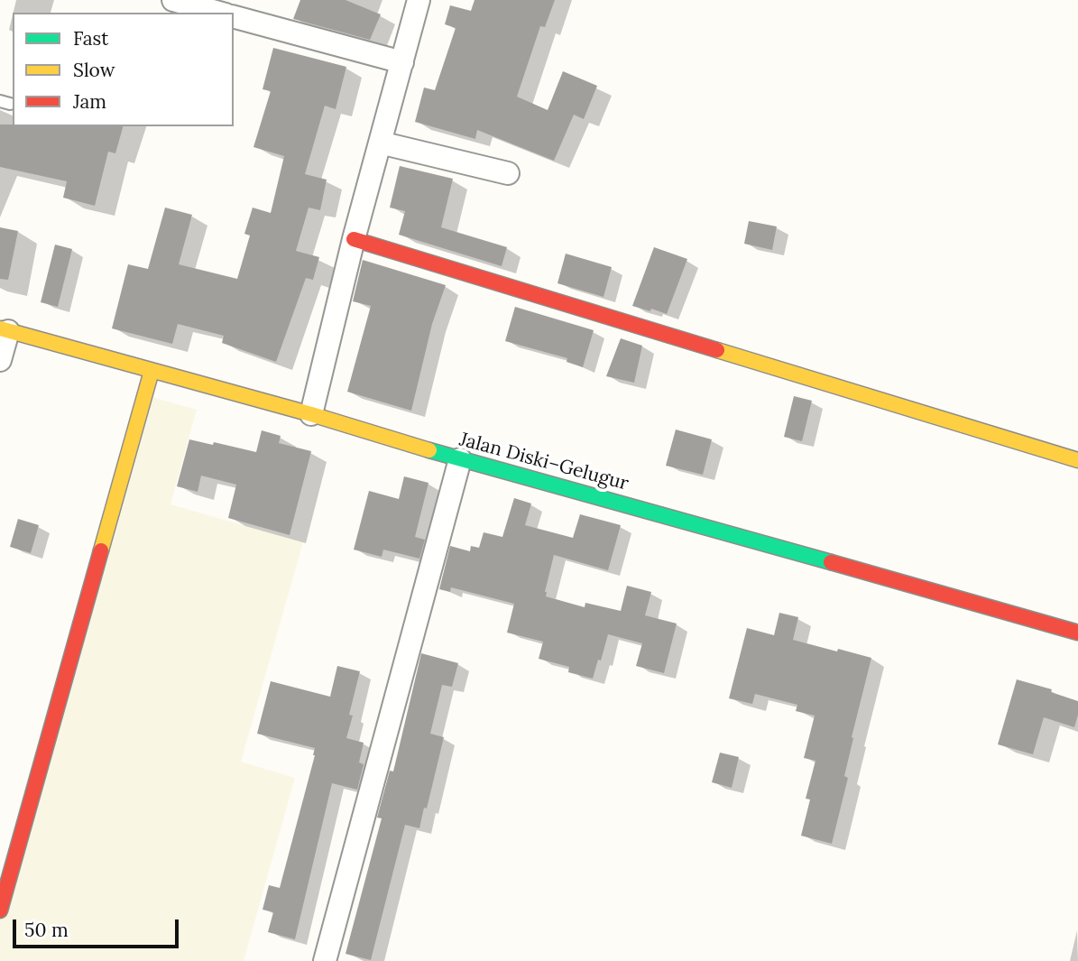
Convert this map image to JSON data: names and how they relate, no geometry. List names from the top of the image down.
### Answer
{
  "streets": {
    "street": ["Jalan Diski–Gelugur"]
  },
  "legend": ["Fast", "Slow", "Jam"],
  "scale_bar": "50 m"
}
